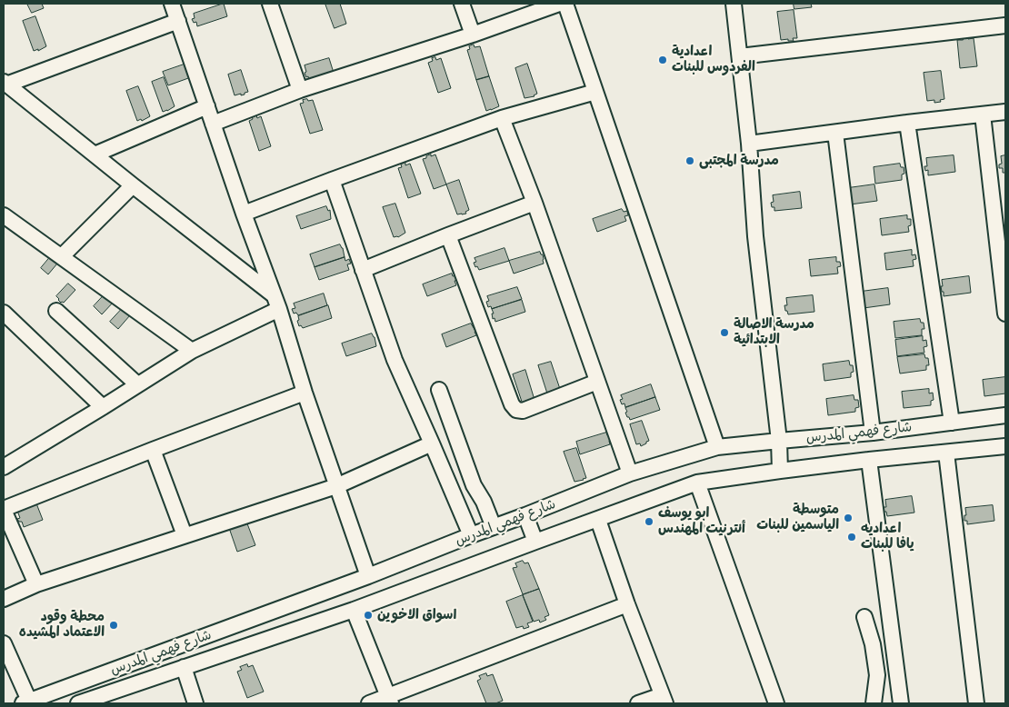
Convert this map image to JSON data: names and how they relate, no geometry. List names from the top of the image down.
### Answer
{
  "streets": {
    "street": ["شارع فهمي المدرس"]
  },
  "places": [
    "اعدادية الفردوس للبنات",
    "مدرسة المجتبى",
    "مدرسة الاصالة الابتدائية",
    "متوسطة الياسمين للبنات",
    "ابو يوسف أنترنيت المهندس",
    "اعداديه يافا للبنات",
    "اسواق الاخوين",
    "محطة وقود الاعتماد المشيده"
  ]
}
